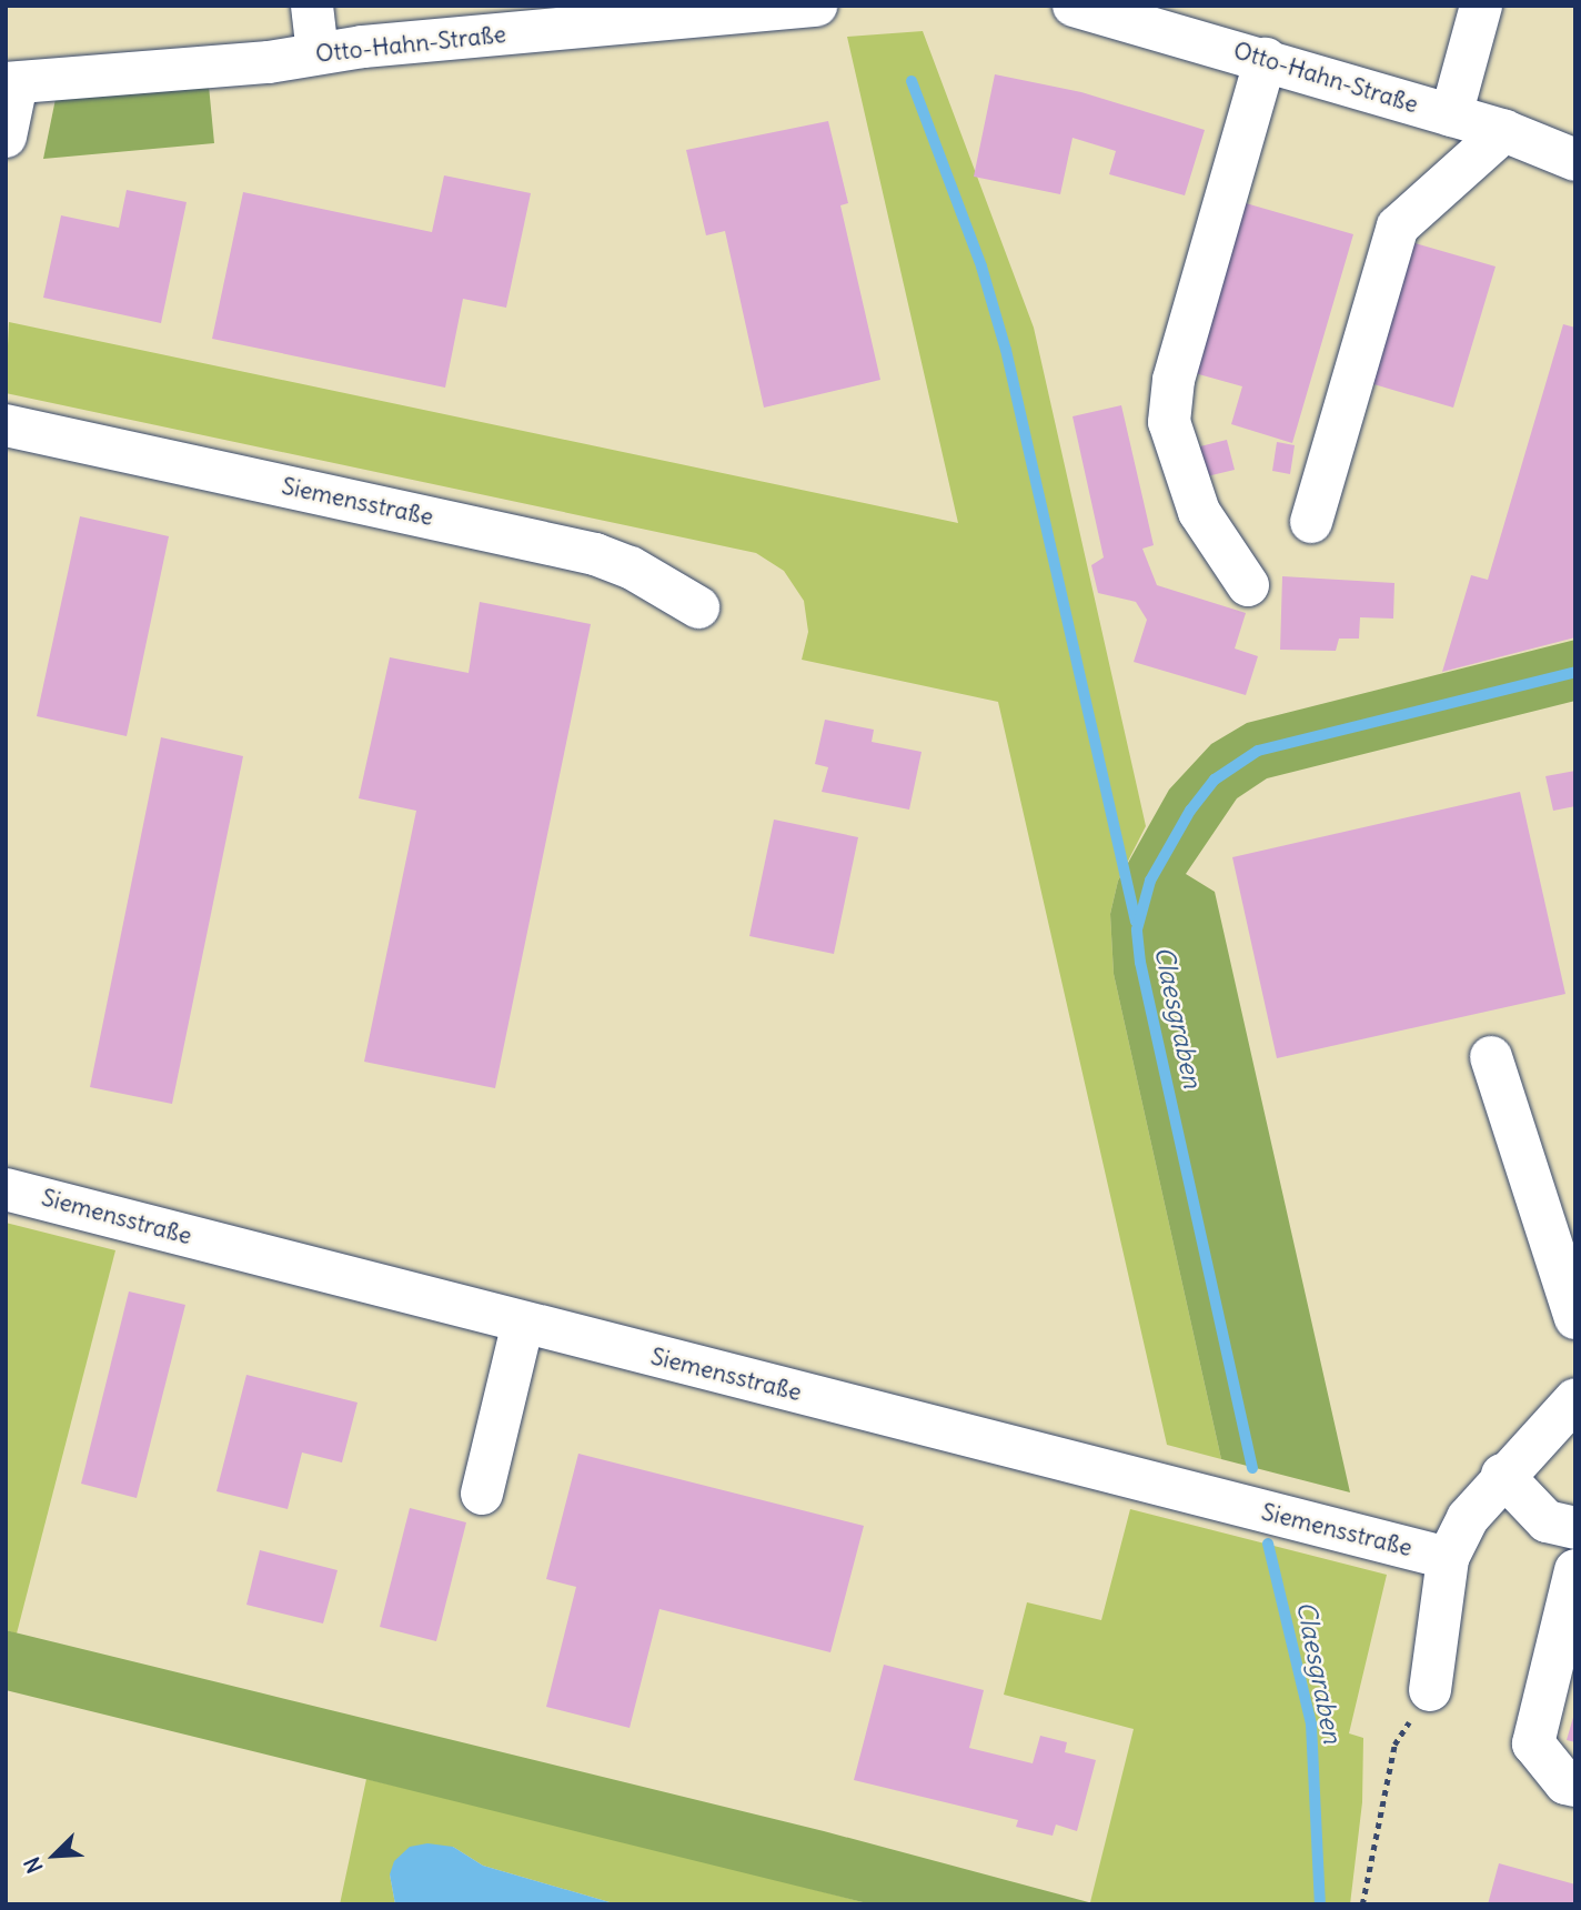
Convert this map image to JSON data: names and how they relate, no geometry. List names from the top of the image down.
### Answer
{
  "streets": {
    "street": ["Otto-Hahn-Straße", "Siemensstraße"]
  },
  "water": ["Claesgraben"],
  "north": "bottom left"
}
